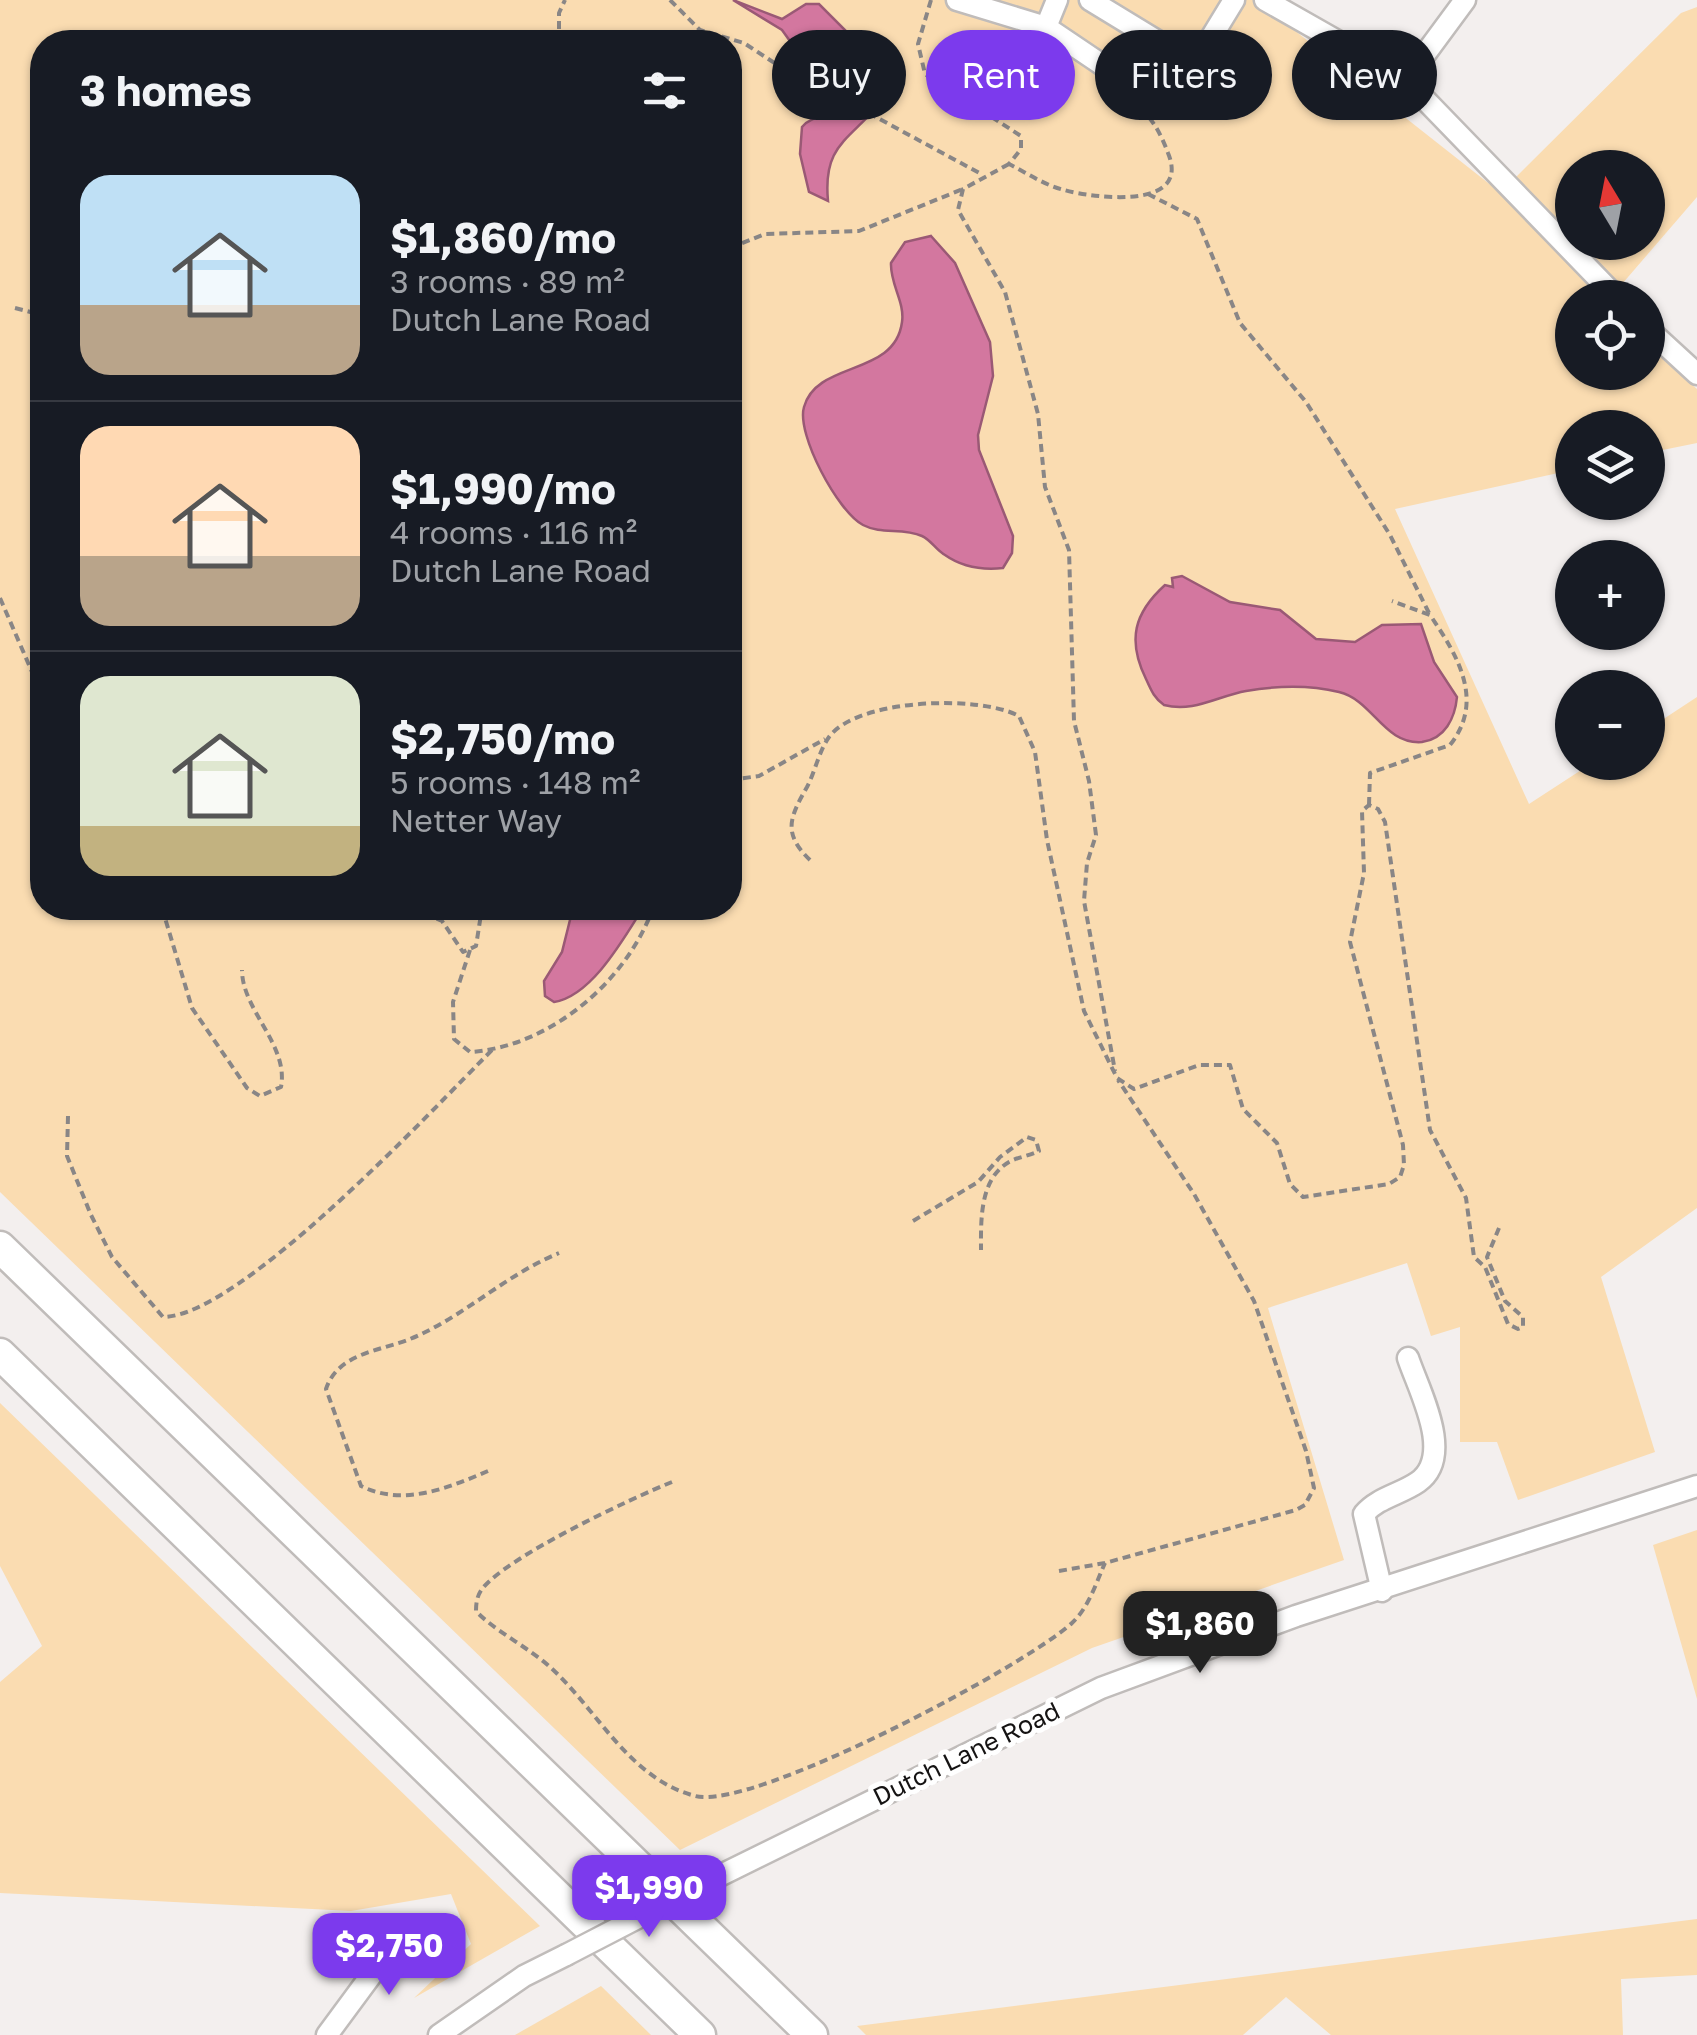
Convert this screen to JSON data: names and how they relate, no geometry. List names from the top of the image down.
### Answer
{
  "streets": {
    "street": ["Dutch Lane Road"]
  },
  "north": "top",
  "page": {
    "chip": [
      "Buy",
      "Rent",
      "Filters",
      "New"
    ],
    "heading": "3 homes",
    "map_buttons": ["+", "−"],
    "list": [
      {
        "name": "$1,860/mo",
        "note": "3 rooms · 89 m² · Dutch Lane Road"
      },
      {
        "name": "$1,990/mo",
        "note": "4 rooms · 116 m² · Dutch Lane Road"
      },
      {
        "name": "$2,750/mo",
        "note": "5 rooms · 148 m² · Netter Way"
      }
    ],
    "price": ["$1,860", "$1,990", "$2,750"]
  }
}
